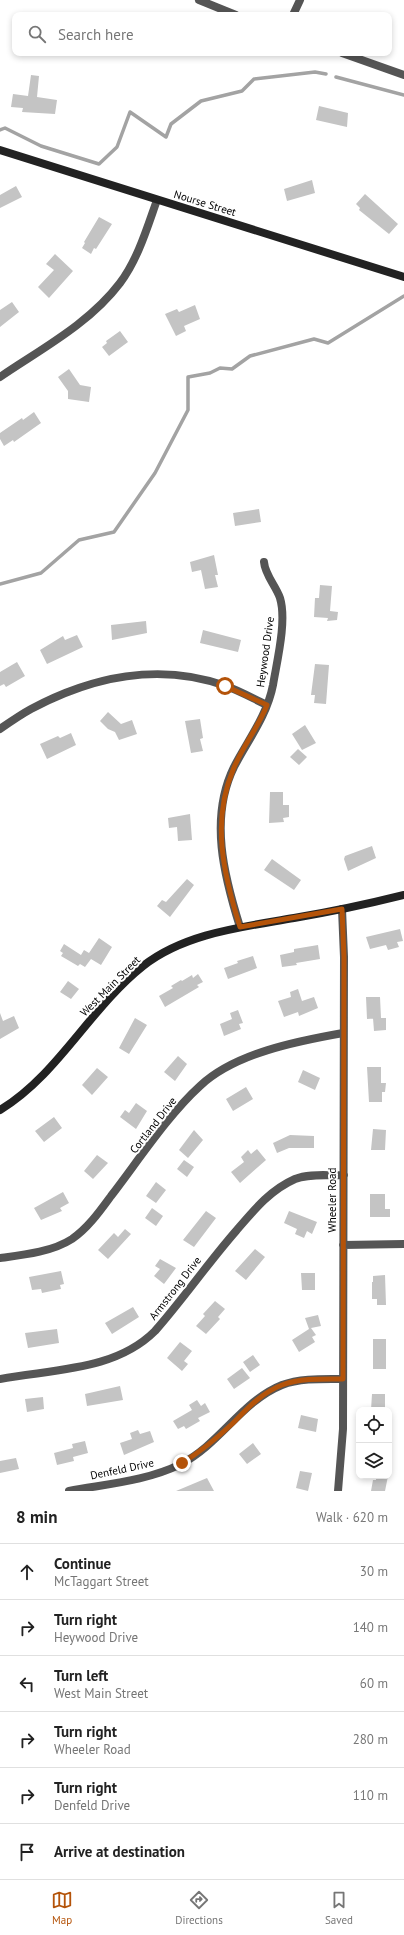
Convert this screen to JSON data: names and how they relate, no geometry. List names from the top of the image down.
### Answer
{
  "streets": {
    "street": [
      "Nourse Street",
      "Heywood Drive",
      "West Main Street",
      "Cortland Drive",
      "Wheeler Road",
      "Armstrong Drive",
      "Denfeld Drive"
    ]
  },
  "crossings": [
    ["Heywood Drive", "West Main Street"],
    ["West Main Street", "Wheeler Road"],
    ["Cortland Drive", "Wheeler Road"],
    ["Wheeler Road", "Armstrong Drive"],
    ["Wheeler Road", "Denfeld Drive"]
  ],
  "page": {
    "search": "Search here",
    "heading": ["8 min", "Walk · 620 m"],
    "list": [
      ["Continue", "McTaggart Street", "30 m"],
      ["Turn right", "Heywood Drive", "140 m"],
      ["Turn left", "West Main Street", "60 m"],
      ["Turn right", "Wheeler Road", "280 m"],
      ["Turn right", "Denfeld Drive", "110 m"],
      "Arrive at destination"
    ],
    "nav": ["Map", "Directions", "Saved"]
  }
}
